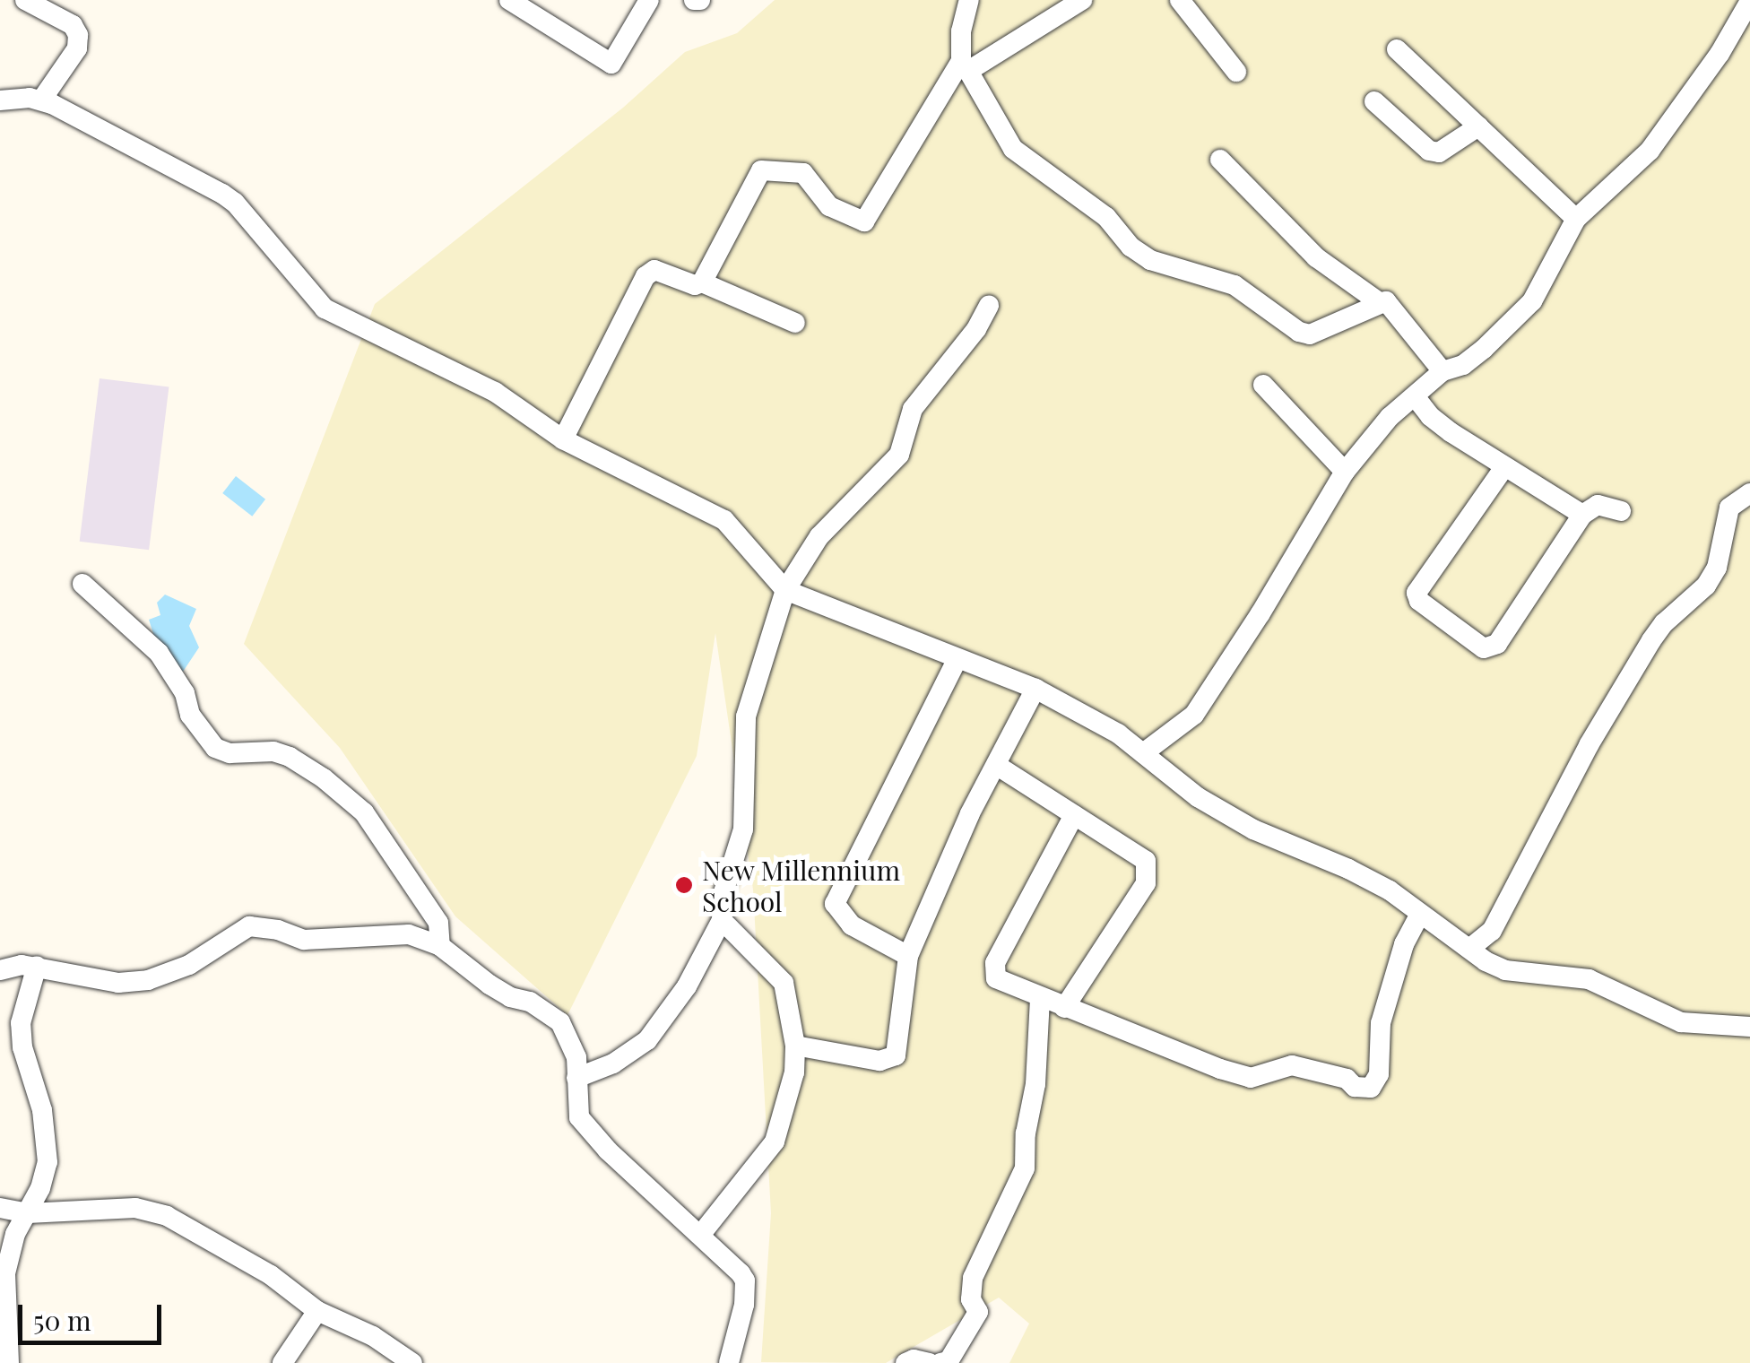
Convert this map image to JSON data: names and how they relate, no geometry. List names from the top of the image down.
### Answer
{
  "places": ["New Millennium School"],
  "scale_bar": "50 m"
}
